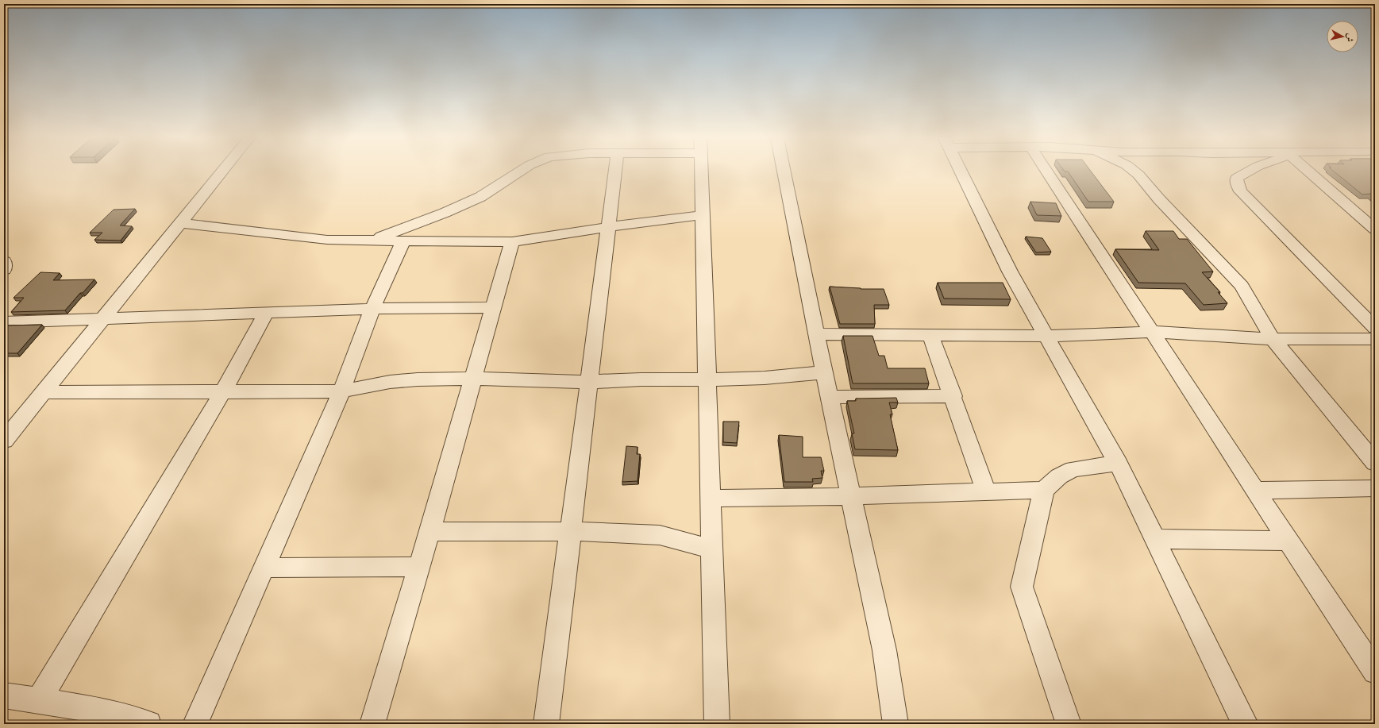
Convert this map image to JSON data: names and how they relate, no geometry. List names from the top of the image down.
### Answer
{
  "north": "right"
}
